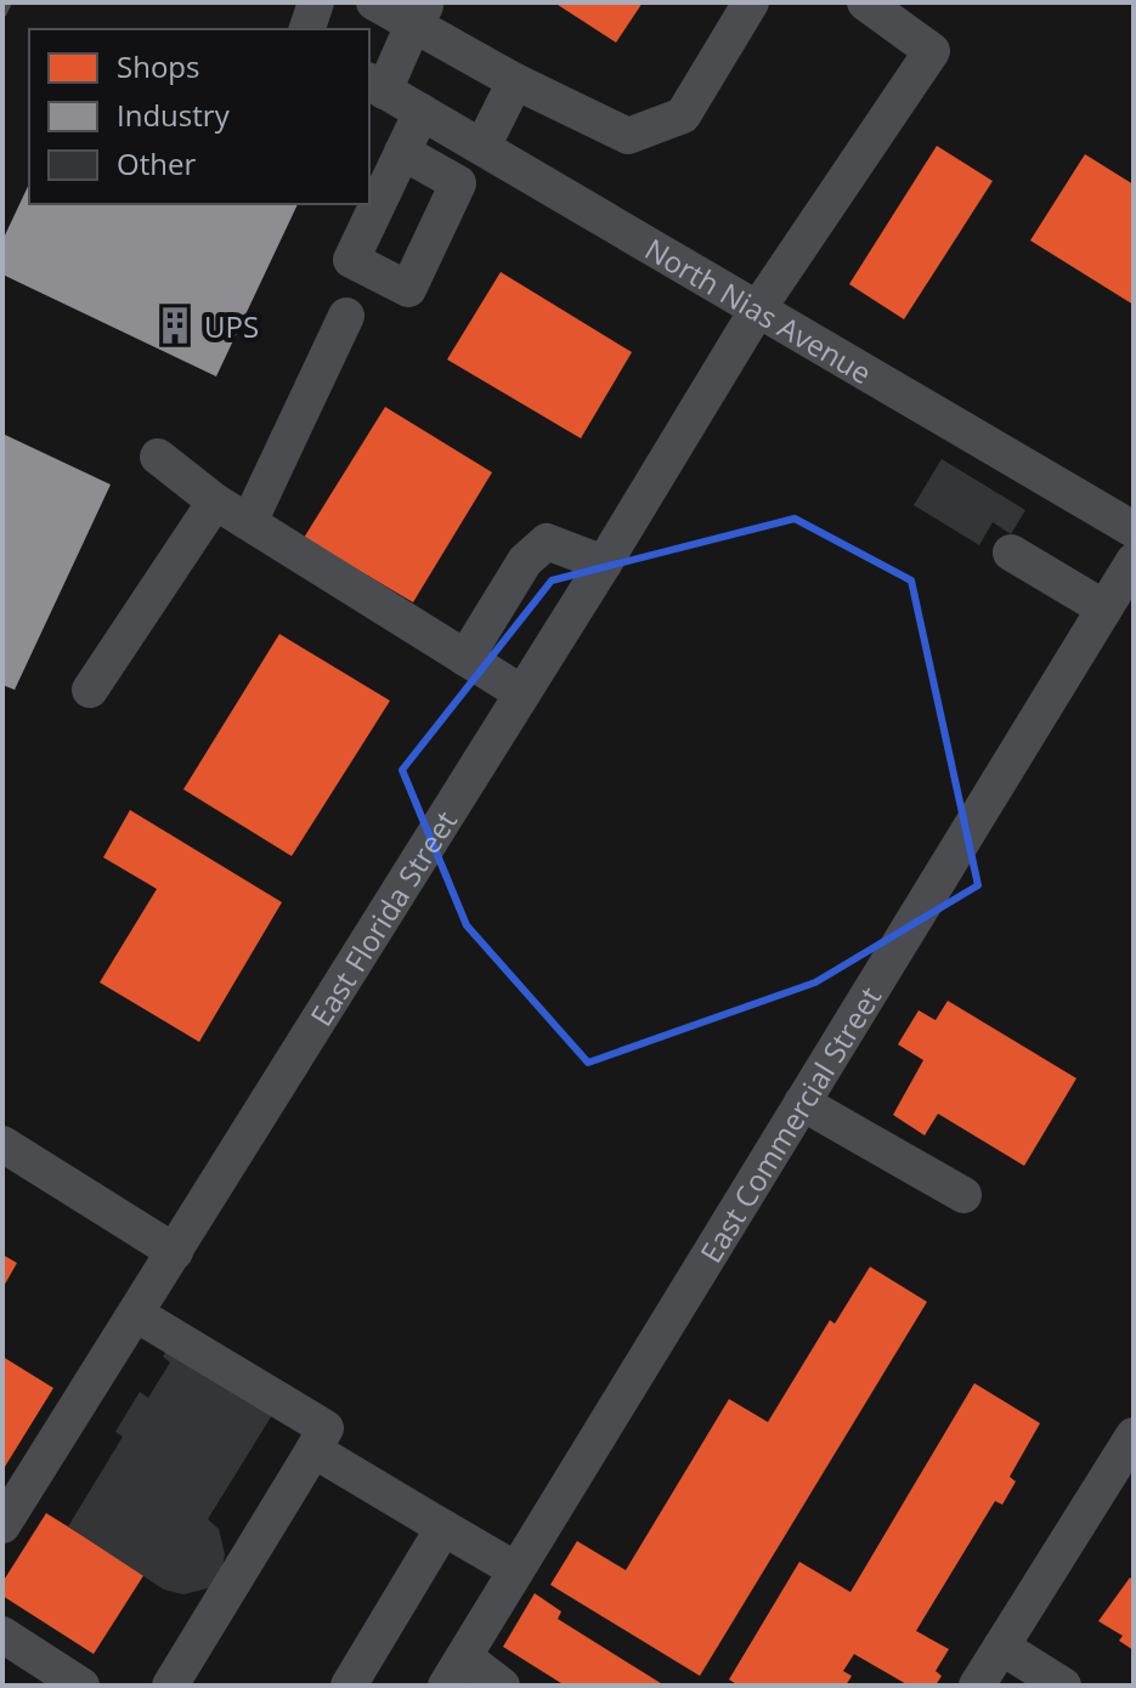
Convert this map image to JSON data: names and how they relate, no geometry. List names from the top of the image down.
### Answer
{
  "streets": {
    "street": ["North Nias Avenue", "East Florida Street", "East Commercial Street"]
  },
  "crossings": [
    ["North Nias Avenue", "East Florida Street"]
  ],
  "places": {
    "building": ["UPS"]
  },
  "legend": ["Shops", "Industry", "Other"]
}
